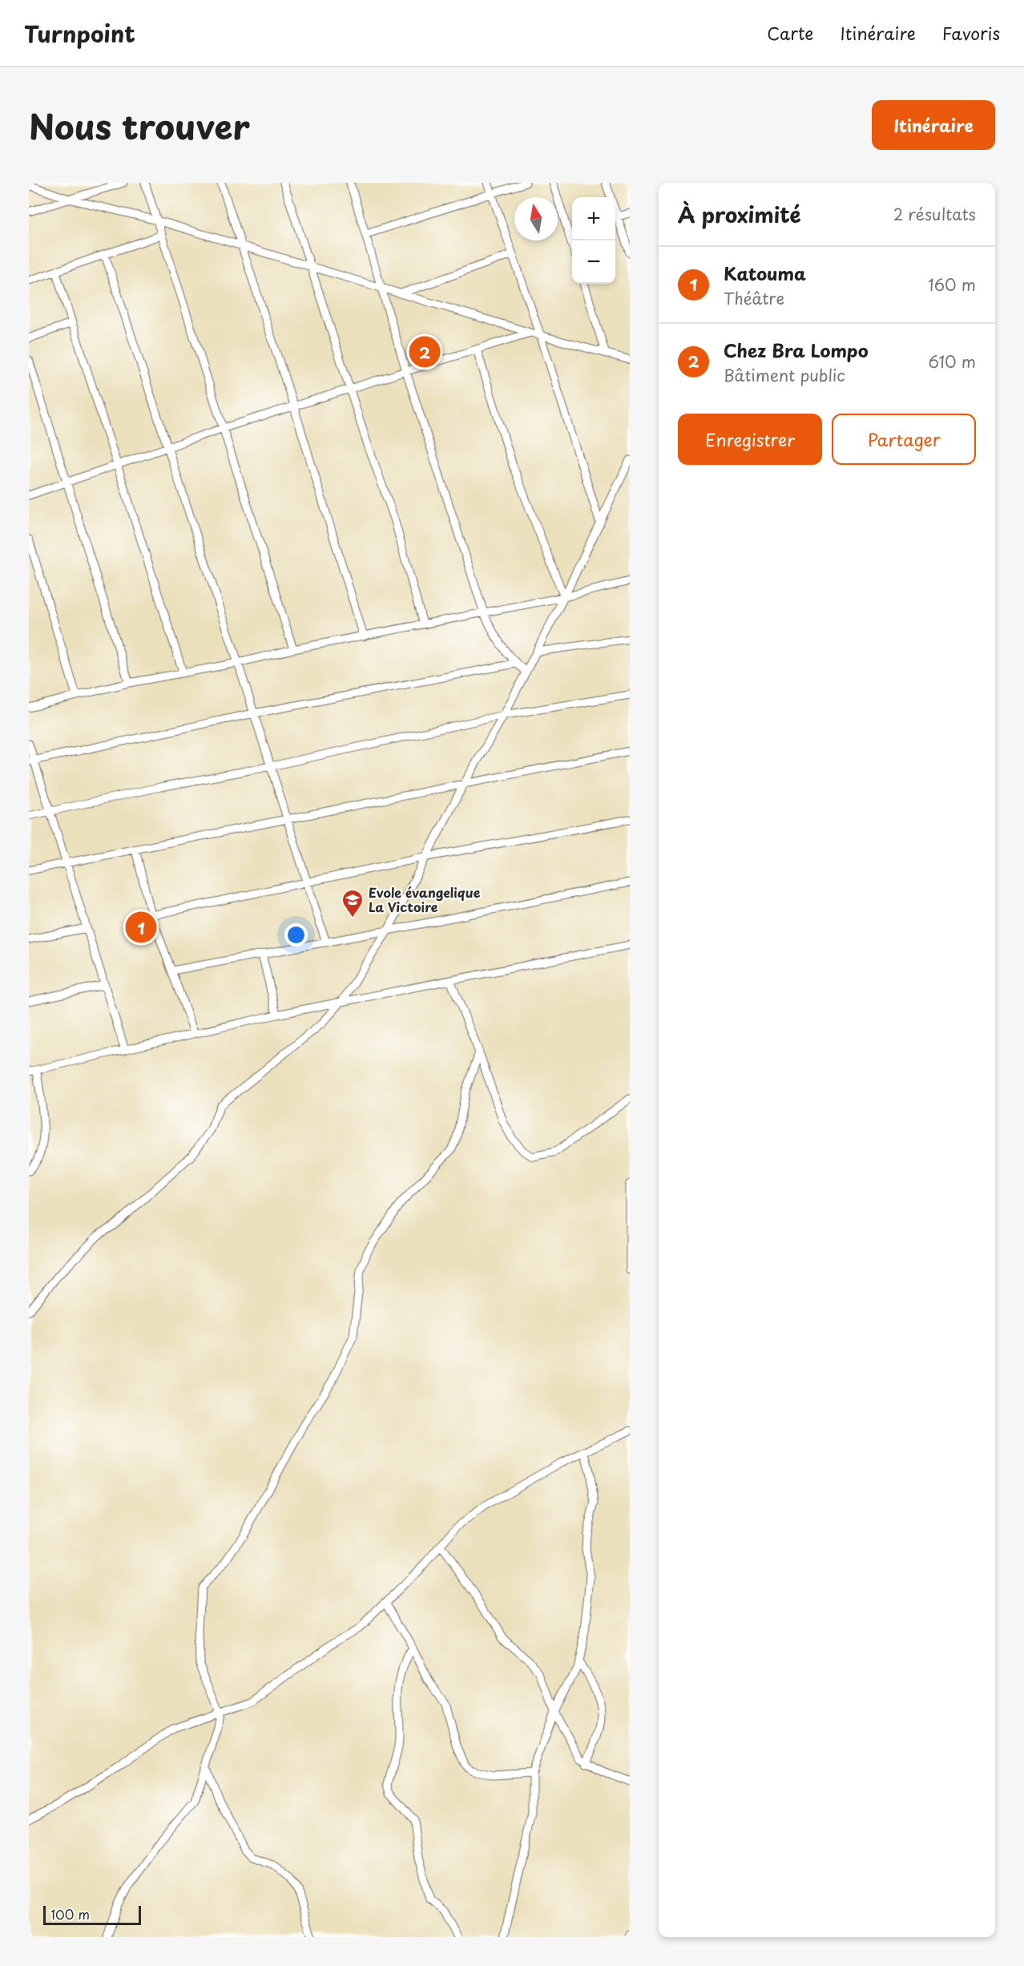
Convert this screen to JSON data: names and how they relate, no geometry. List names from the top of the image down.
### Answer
{
  "places": {
    "school or university": ["Evole évangelique La Victoire"]
  },
  "scale_bar": "100 m",
  "north": "top",
  "page": {
    "header": "Turnpoint",
    "nav": ["Carte", "Itinéraire", "Favoris"],
    "title": "Nous trouver",
    "buttons": [
      "Itinéraire",
      ["Enregistrer", "Partager"]
    ],
    "heading": ["À proximité", "2 résultats"],
    "map_buttons": ["+", "−"],
    "list": [
      {
        "mark": "1",
        "name": "Katouma",
        "note": "Théâtre",
        "value": "160 m"
      },
      {
        "mark": "2",
        "name": "Chez Bra Lompo",
        "note": "Bâtiment public",
        "value": "610 m"
      }
    ],
    "pins": ["2", "1"],
    "scale": "100 m"
  }
}
